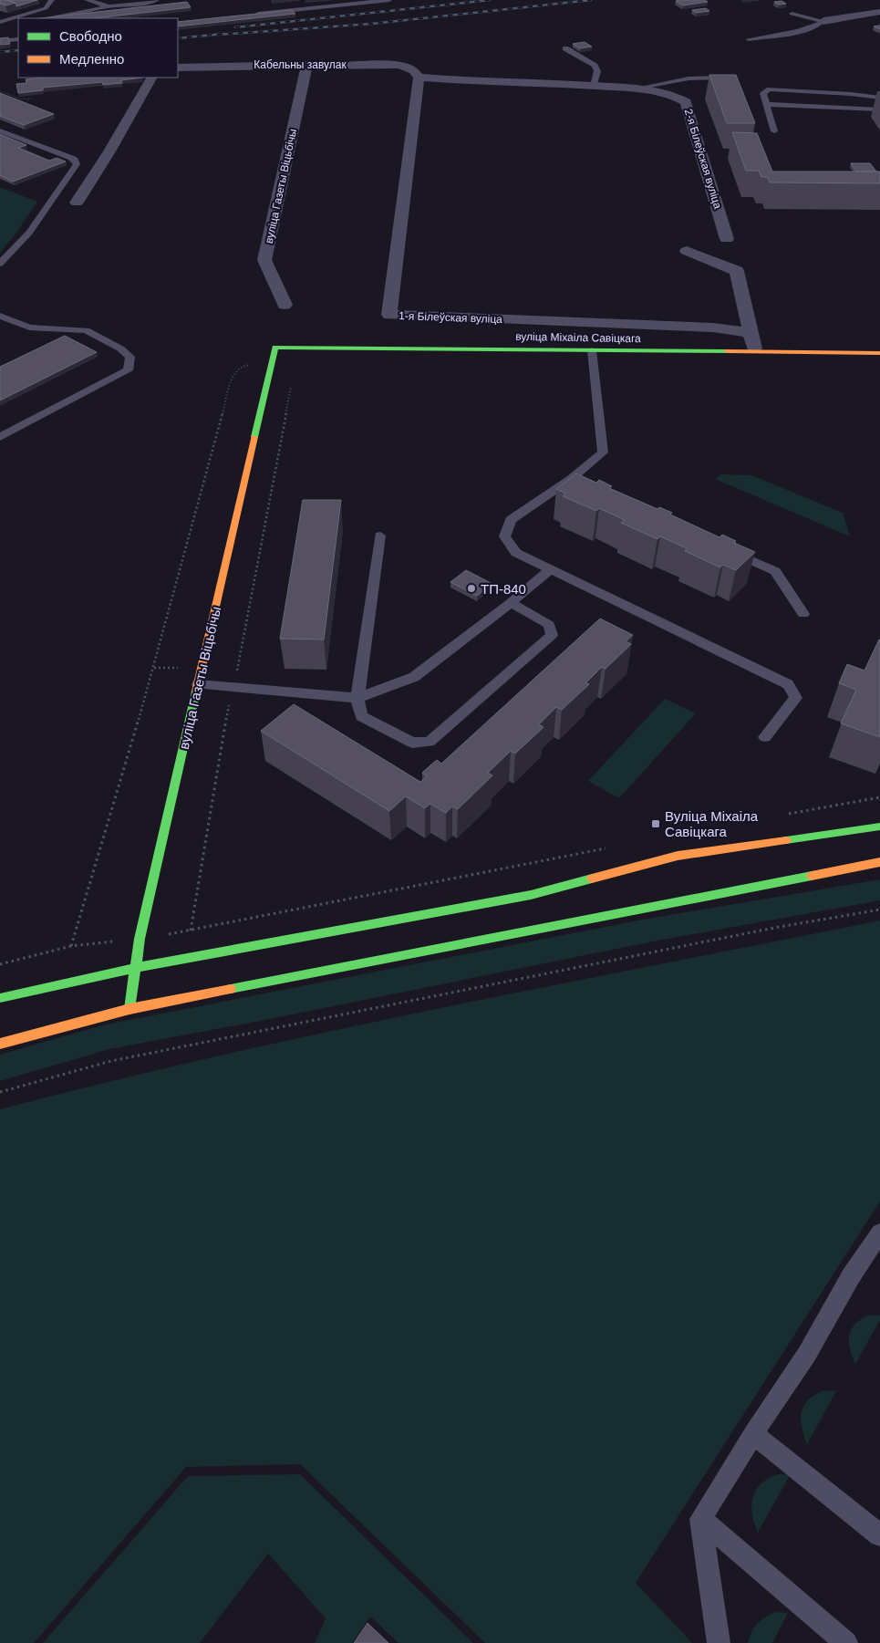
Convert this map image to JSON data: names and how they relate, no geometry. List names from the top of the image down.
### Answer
{
  "streets": {
    "street": [
      "Кабельны завулак",
      "2-я Білеўская вуліца",
      "вуліца Газеты Віцьбічы",
      "1-я Білеўская вуліца",
      "вуліца Міхаіла Савіцкага"
    ]
  },
  "crossings": [
    ["Кабельны завулак", "2-я Білеўская вуліца"],
    ["Кабельны завулак", "вуліца Газеты Віцьбічы"],
    ["Кабельны завулак", "1-я Білеўская вуліца"],
    ["2-я Білеўская вуліца", "1-я Білеўская вуліца"],
    ["вуліца Газеты Віцьбічы", "вуліца Міхаіла Савіцкага"]
  ],
  "places": {
    "other": ["ТП-840"],
    "transit": ["Вуліца Міхаіла Савіцкага"]
  },
  "legend": ["Свободно", "Медленно"]
}
